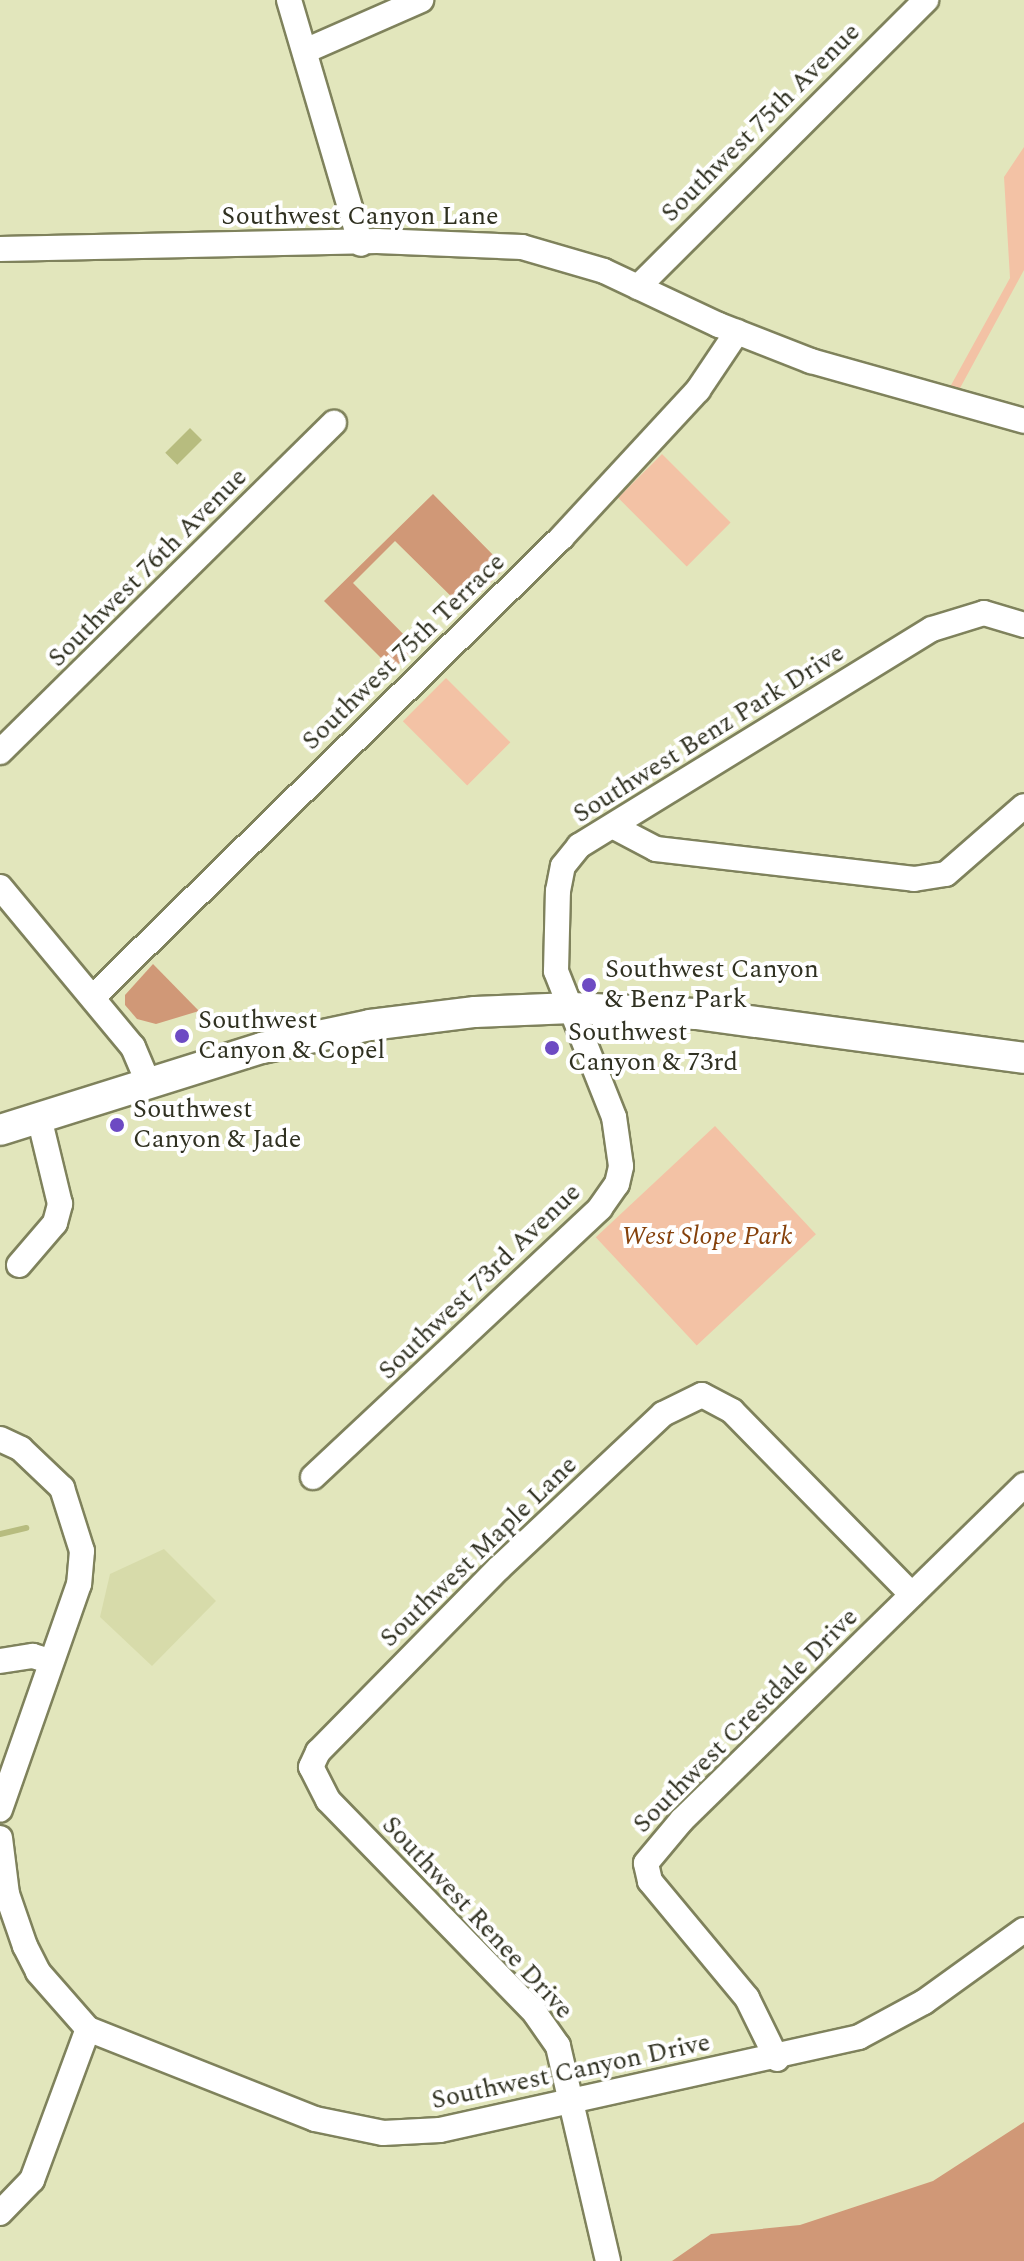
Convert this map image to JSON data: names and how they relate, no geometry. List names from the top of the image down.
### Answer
{
  "streets": {
    "street": [
      "Southwest 75th Avenue",
      "Southwest Canyon Lane",
      "Southwest 76th Avenue",
      "Southwest 75th Terrace",
      "Southwest Benz Park Drive",
      "Southwest 73rd Avenue",
      "Southwest Maple Lane",
      "Southwest Crestdale Drive",
      "Southwest Renee Drive",
      "Southwest Canyon Drive"
    ]
  },
  "crossings": [
    ["Southwest 75th Avenue", "Southwest Canyon Lane"],
    ["Southwest Canyon Lane", "Southwest 75th Terrace"],
    ["Southwest Benz Park Drive", "Southwest 73rd Avenue"],
    ["Southwest Maple Lane", "Southwest Crestdale Drive"],
    ["Southwest Maple Lane", "Southwest Renee Drive"],
    ["Southwest Crestdale Drive", "Southwest Canyon Drive"],
    ["Southwest Renee Drive", "Southwest Canyon Drive"]
  ],
  "parks": ["West Slope Park"],
  "places": [
    "Southwest Canyon & Benz Park",
    "Southwest Canyon & Copel",
    "Southwest Canyon & 73rd",
    "Southwest Canyon & Jade"
  ]
}
